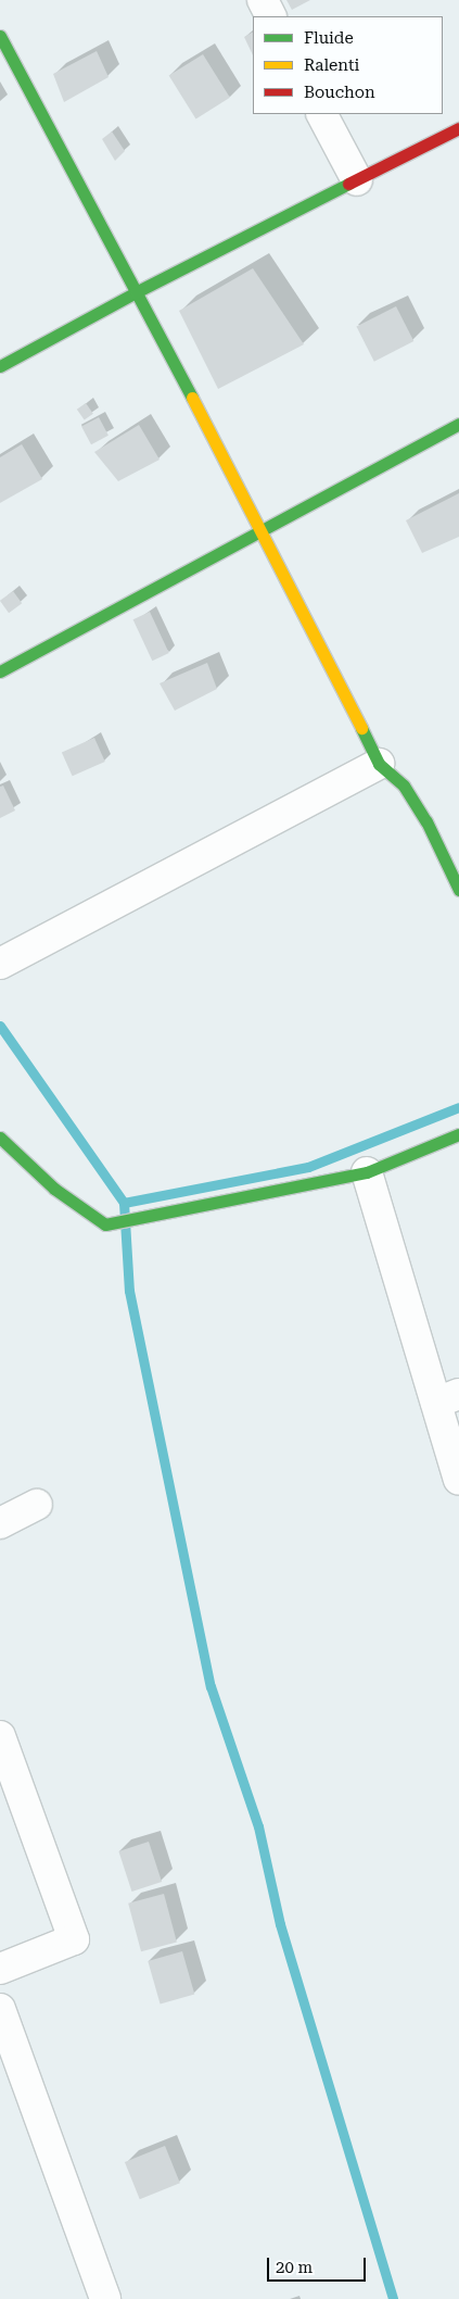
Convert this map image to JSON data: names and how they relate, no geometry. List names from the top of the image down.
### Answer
{
  "legend": ["Fluide", "Ralenti", "Bouchon"],
  "scale_bar": "20 m"
}
